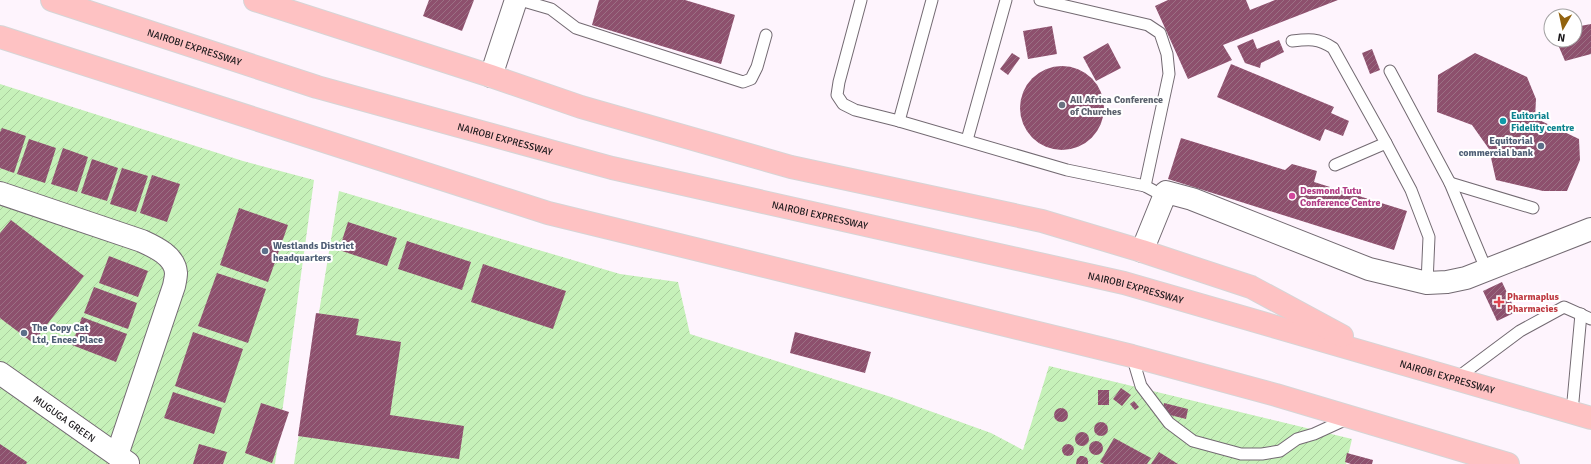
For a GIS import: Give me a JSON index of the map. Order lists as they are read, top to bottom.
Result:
{
  "streets": {
    "highway": ["NAIROBI EXPRESSWAY"],
    "street": ["MUGUGA GREEN"]
  },
  "places": {
    "other": [
      "All Africa Conference of Churches",
      "Euitorial Fidelity centre",
      "Equitorial commercial bank",
      "Desmond Tutu Conference Centre",
      "Westlands District headquarters",
      "The Copy Cat Ltd, Encee Place"
    ],
    "health": ["Pharmaplus Pharmacies"]
  },
  "north": "bottom"
}
